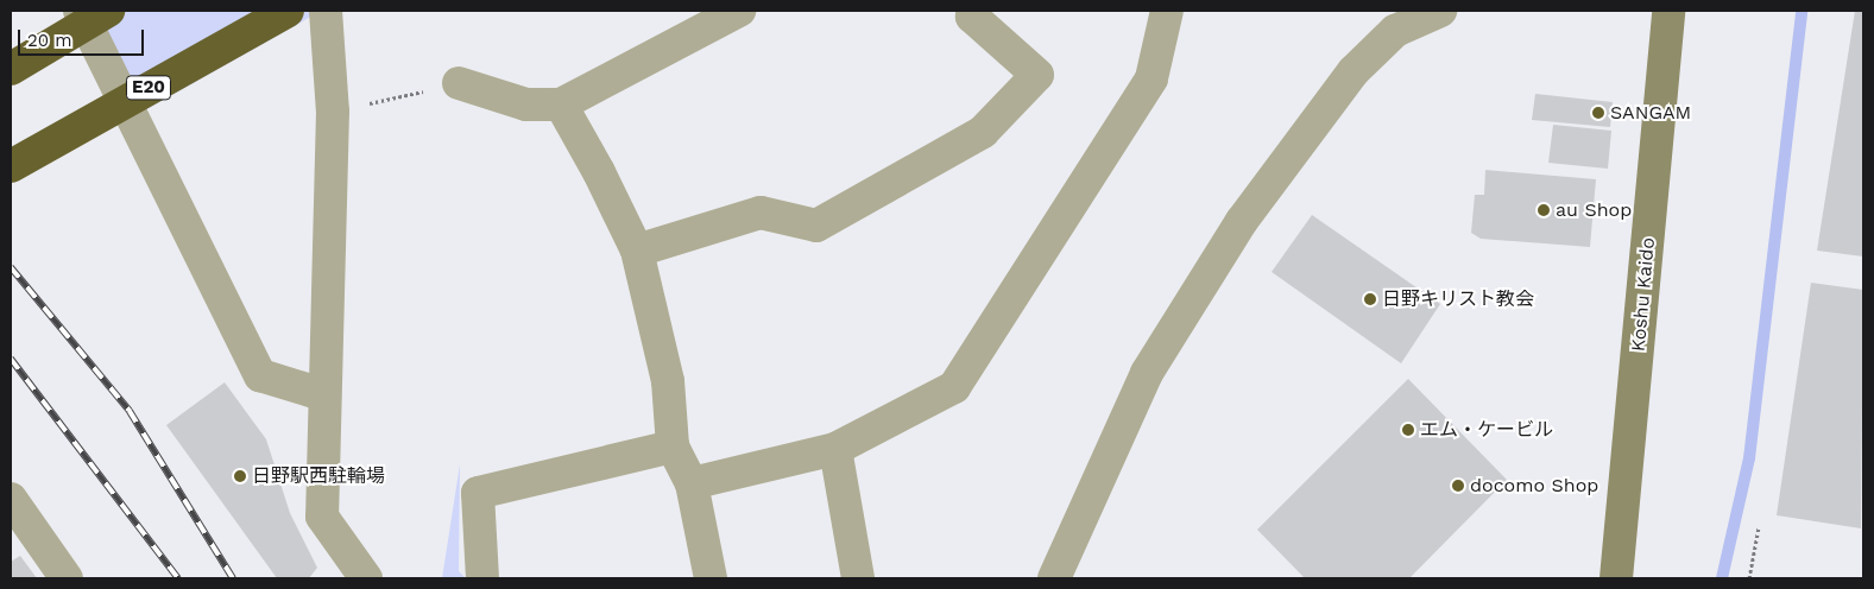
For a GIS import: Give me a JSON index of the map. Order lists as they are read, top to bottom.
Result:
{
  "streets": {
    "highway": ["E20"],
    "main road": ["Koshu Kaido"]
  },
  "places": [
    "SANGAM",
    "au Shop",
    "日野キリスト教会",
    "エム・ケービル",
    "日野駅西駐輪場",
    "docomo Shop"
  ],
  "scale_bar": "20 m"
}
